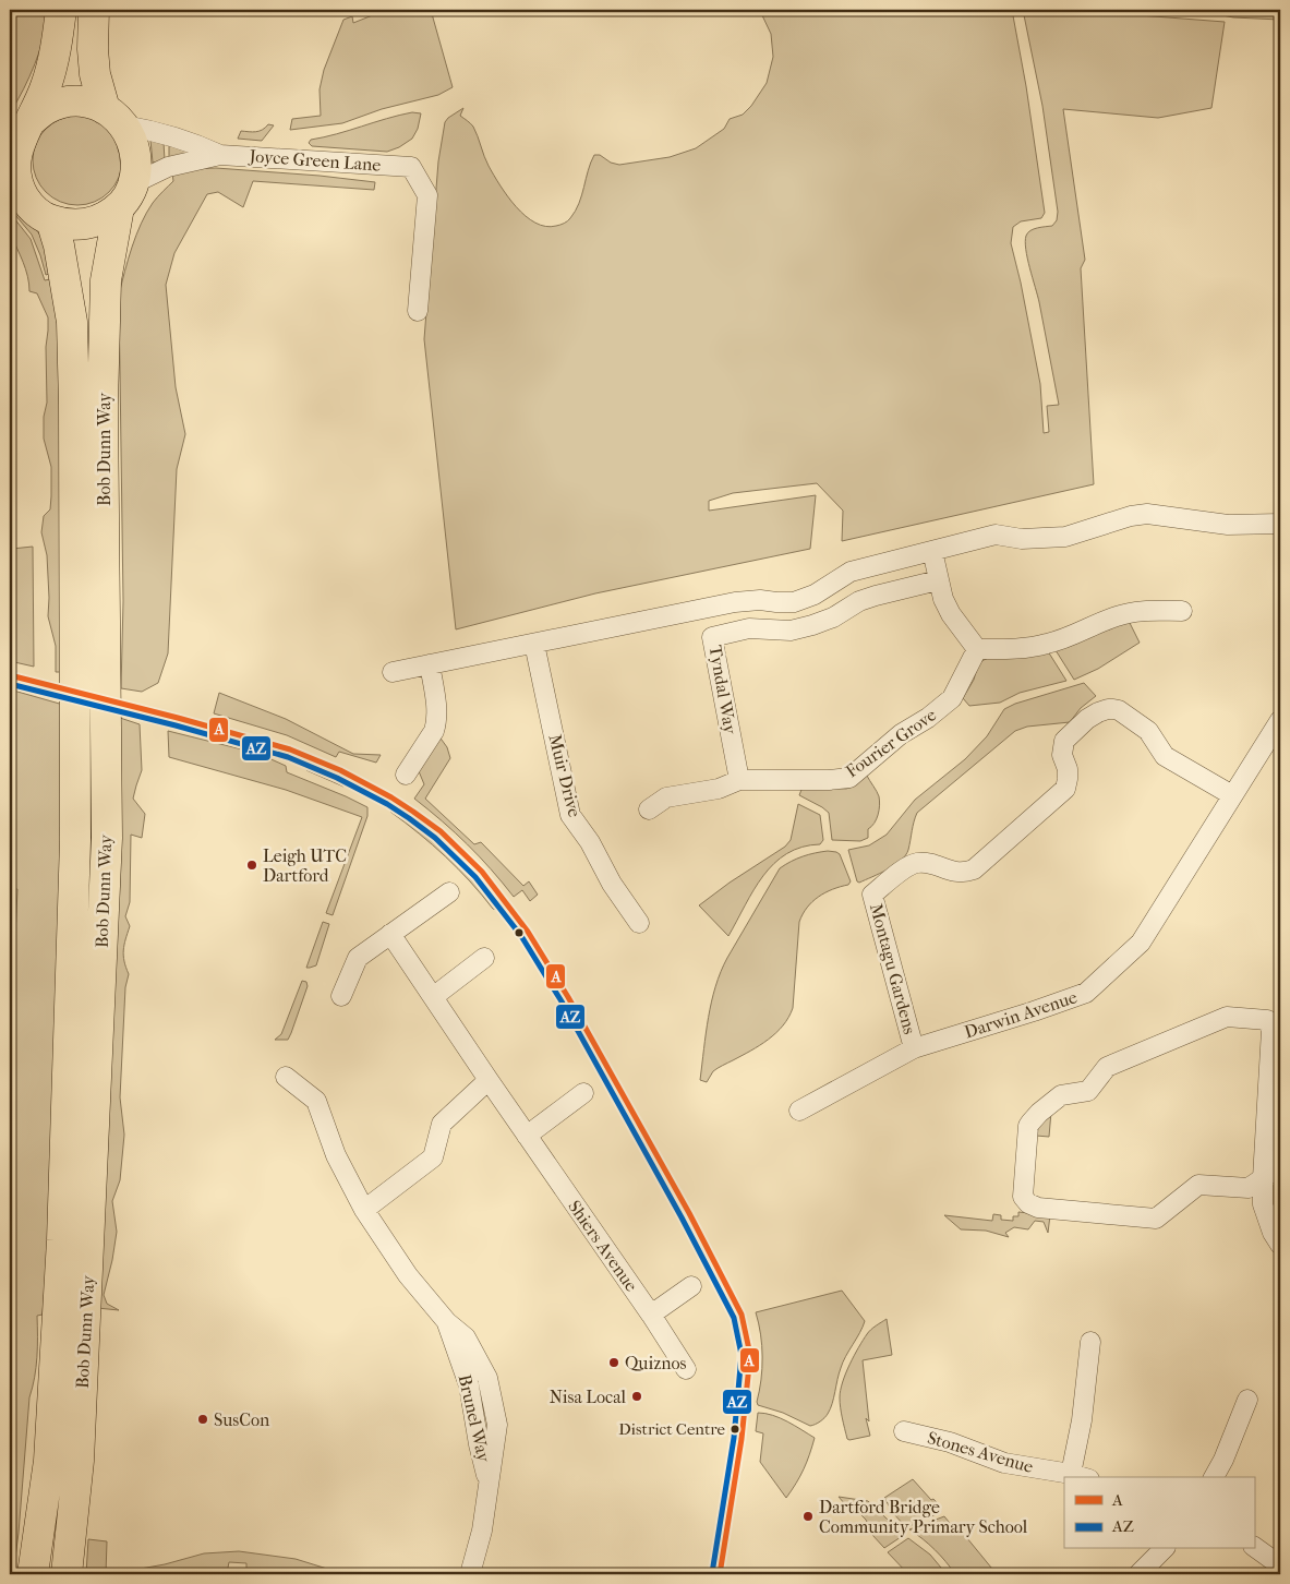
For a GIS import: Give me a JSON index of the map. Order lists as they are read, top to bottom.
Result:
{
  "streets": {
    "main road": ["Bob Dunn Way"],
    "street": [
      "Joyce Green Lane",
      "Tyndal Way",
      "Fourier Grove",
      "Muir Drive",
      "Montagu Gardens",
      "Darwin Avenue",
      "Shiers Avenue",
      "Brunel Way",
      "Stones Avenue"
    ]
  },
  "crossings": [
    ["Joyce Green Lane", "Bob Dunn Way"],
    ["Tyndal Way", "Fourier Grove"],
    ["Montagu Gardens", "Darwin Avenue"]
  ],
  "places": [
    "Leigh UTC Dartford",
    "Quiznos",
    "Nisa Local",
    "SusCon",
    "District Centre",
    "Dartford Bridge Community Primary School"
  ],
  "lines": ["transit line A", "transit line AZ"],
  "legend": ["A", "AZ"]
}
